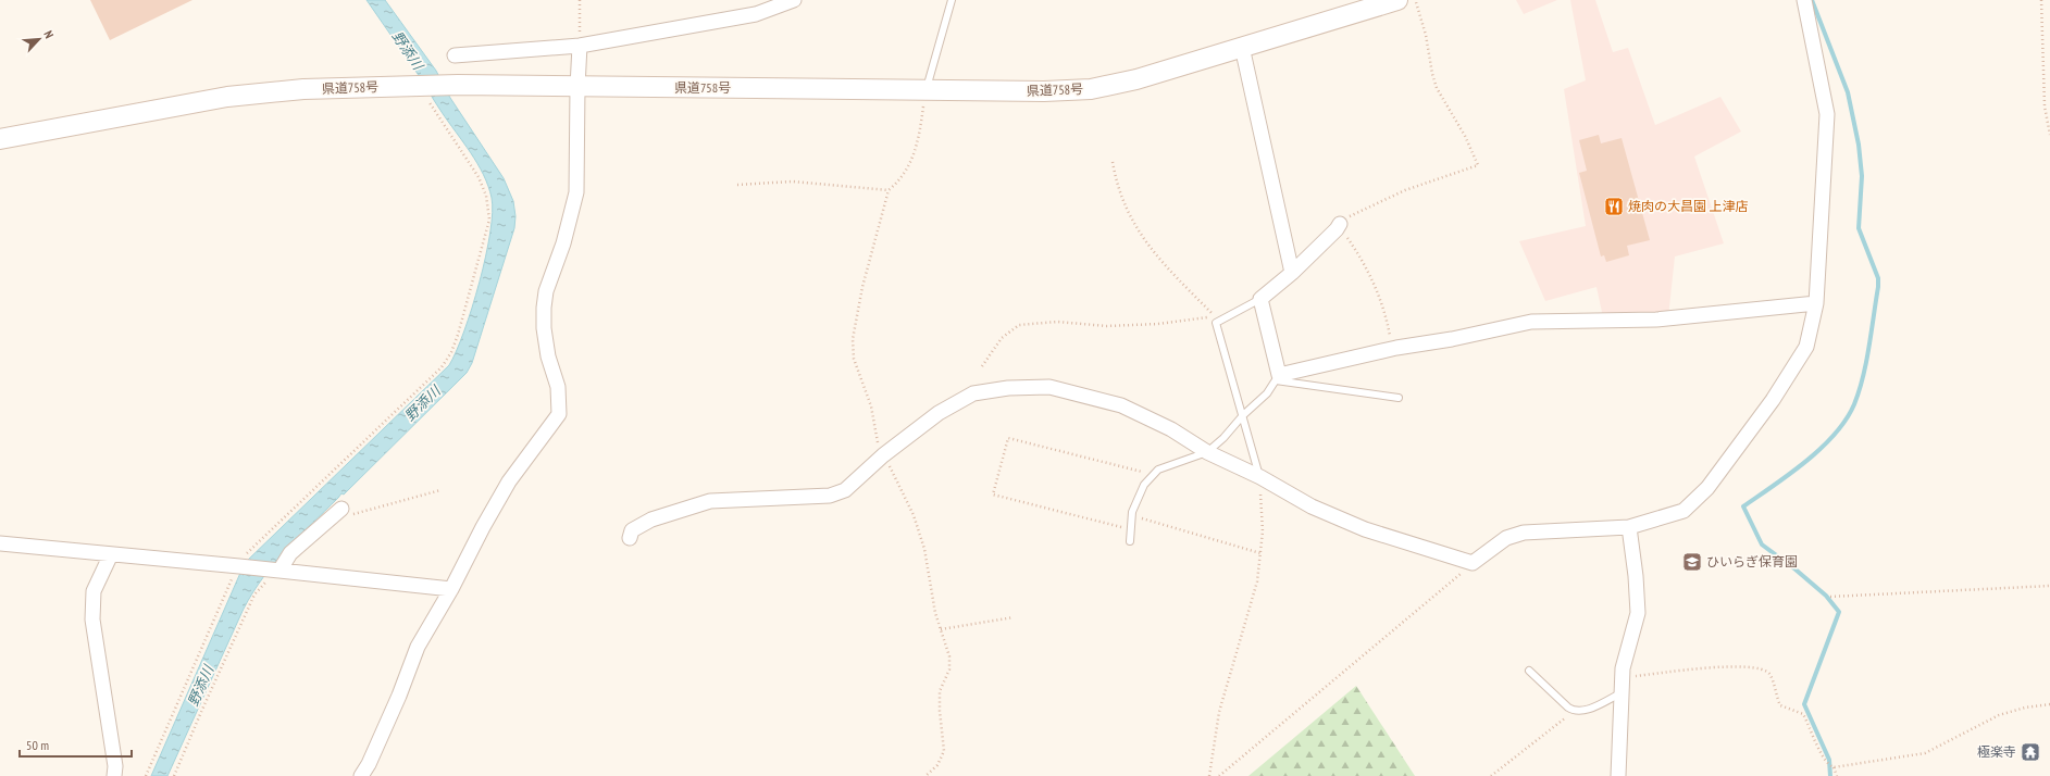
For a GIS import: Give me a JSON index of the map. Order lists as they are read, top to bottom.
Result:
{
  "streets": {
    "main road": ["県道758号"]
  },
  "water": ["野添川"],
  "places": {
    "restaurant": ["焼肉の大昌園 上津店"],
    "school or university": ["ひいらぎ保育園"],
    "temple": ["極楽寺"]
  },
  "scale_bar": "50 m",
  "north": "top right"
}
